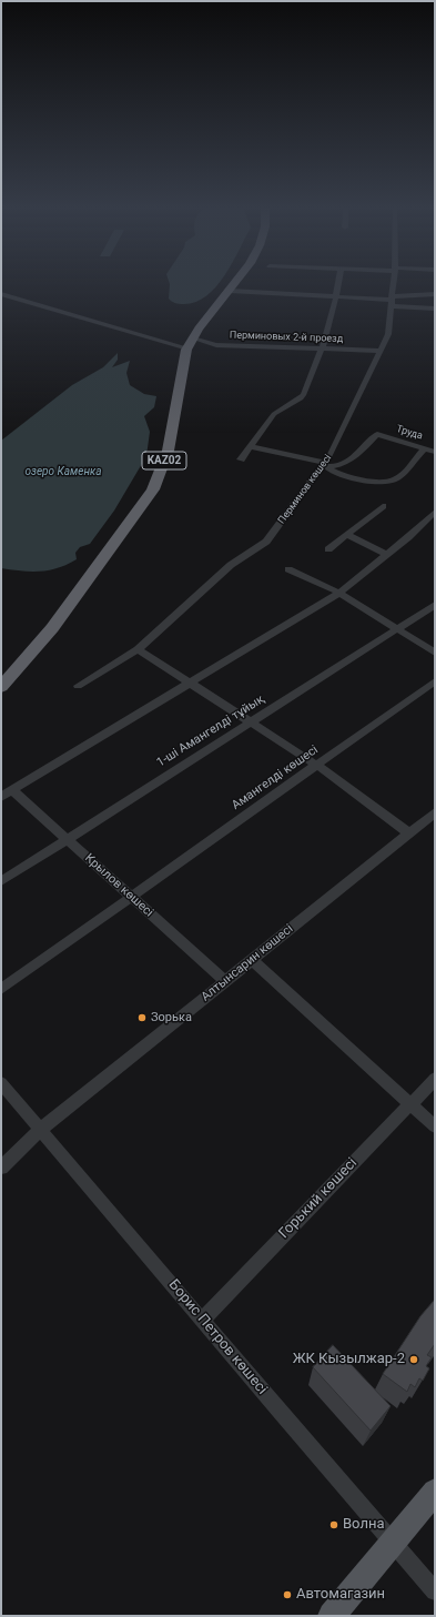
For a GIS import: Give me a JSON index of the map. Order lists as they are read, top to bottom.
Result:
{
  "streets": {
    "highway": ["KAZ02"],
    "street": [
      "Перминовых 2-й проезд",
      "Труда",
      "Перминов көшесі",
      "1-ші Амангелді тұйық",
      "Амангелді көшесі",
      "Крылов көшесі",
      "Алтынсарин көшесі",
      "Горький көшесі",
      "Борис Петров көшесі"
    ]
  },
  "crossings": [
    ["Перминовых 2-й проезд", "KAZ02"],
    ["Перминовых 2-й проезд", "Перминов көшесі"],
    ["Труда", "Перминов көшесі"],
    ["1-ші Амангелді тұйық", "Крылов көшесі"],
    ["Амангелді көшесі", "Крылов көшесі"],
    ["Крылов көшесі", "Алтынсарин көшесі"],
    ["Алтынсарин көшесі", "Борис Петров көшесі"],
    ["Горький көшесі", "Борис Петров көшесі"]
  ],
  "water": ["озеро Каменка"],
  "places": [
    "Зорька",
    "ЖК Кызылжар-2",
    "Волна",
    "Автомагазин"
  ]
}
